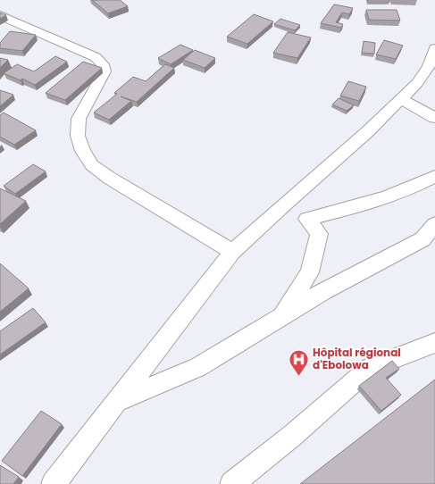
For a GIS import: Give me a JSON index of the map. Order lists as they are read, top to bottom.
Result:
{
  "places": {
    "hospital": ["Hôpital régional d'Ebolowa"]
  }
}
